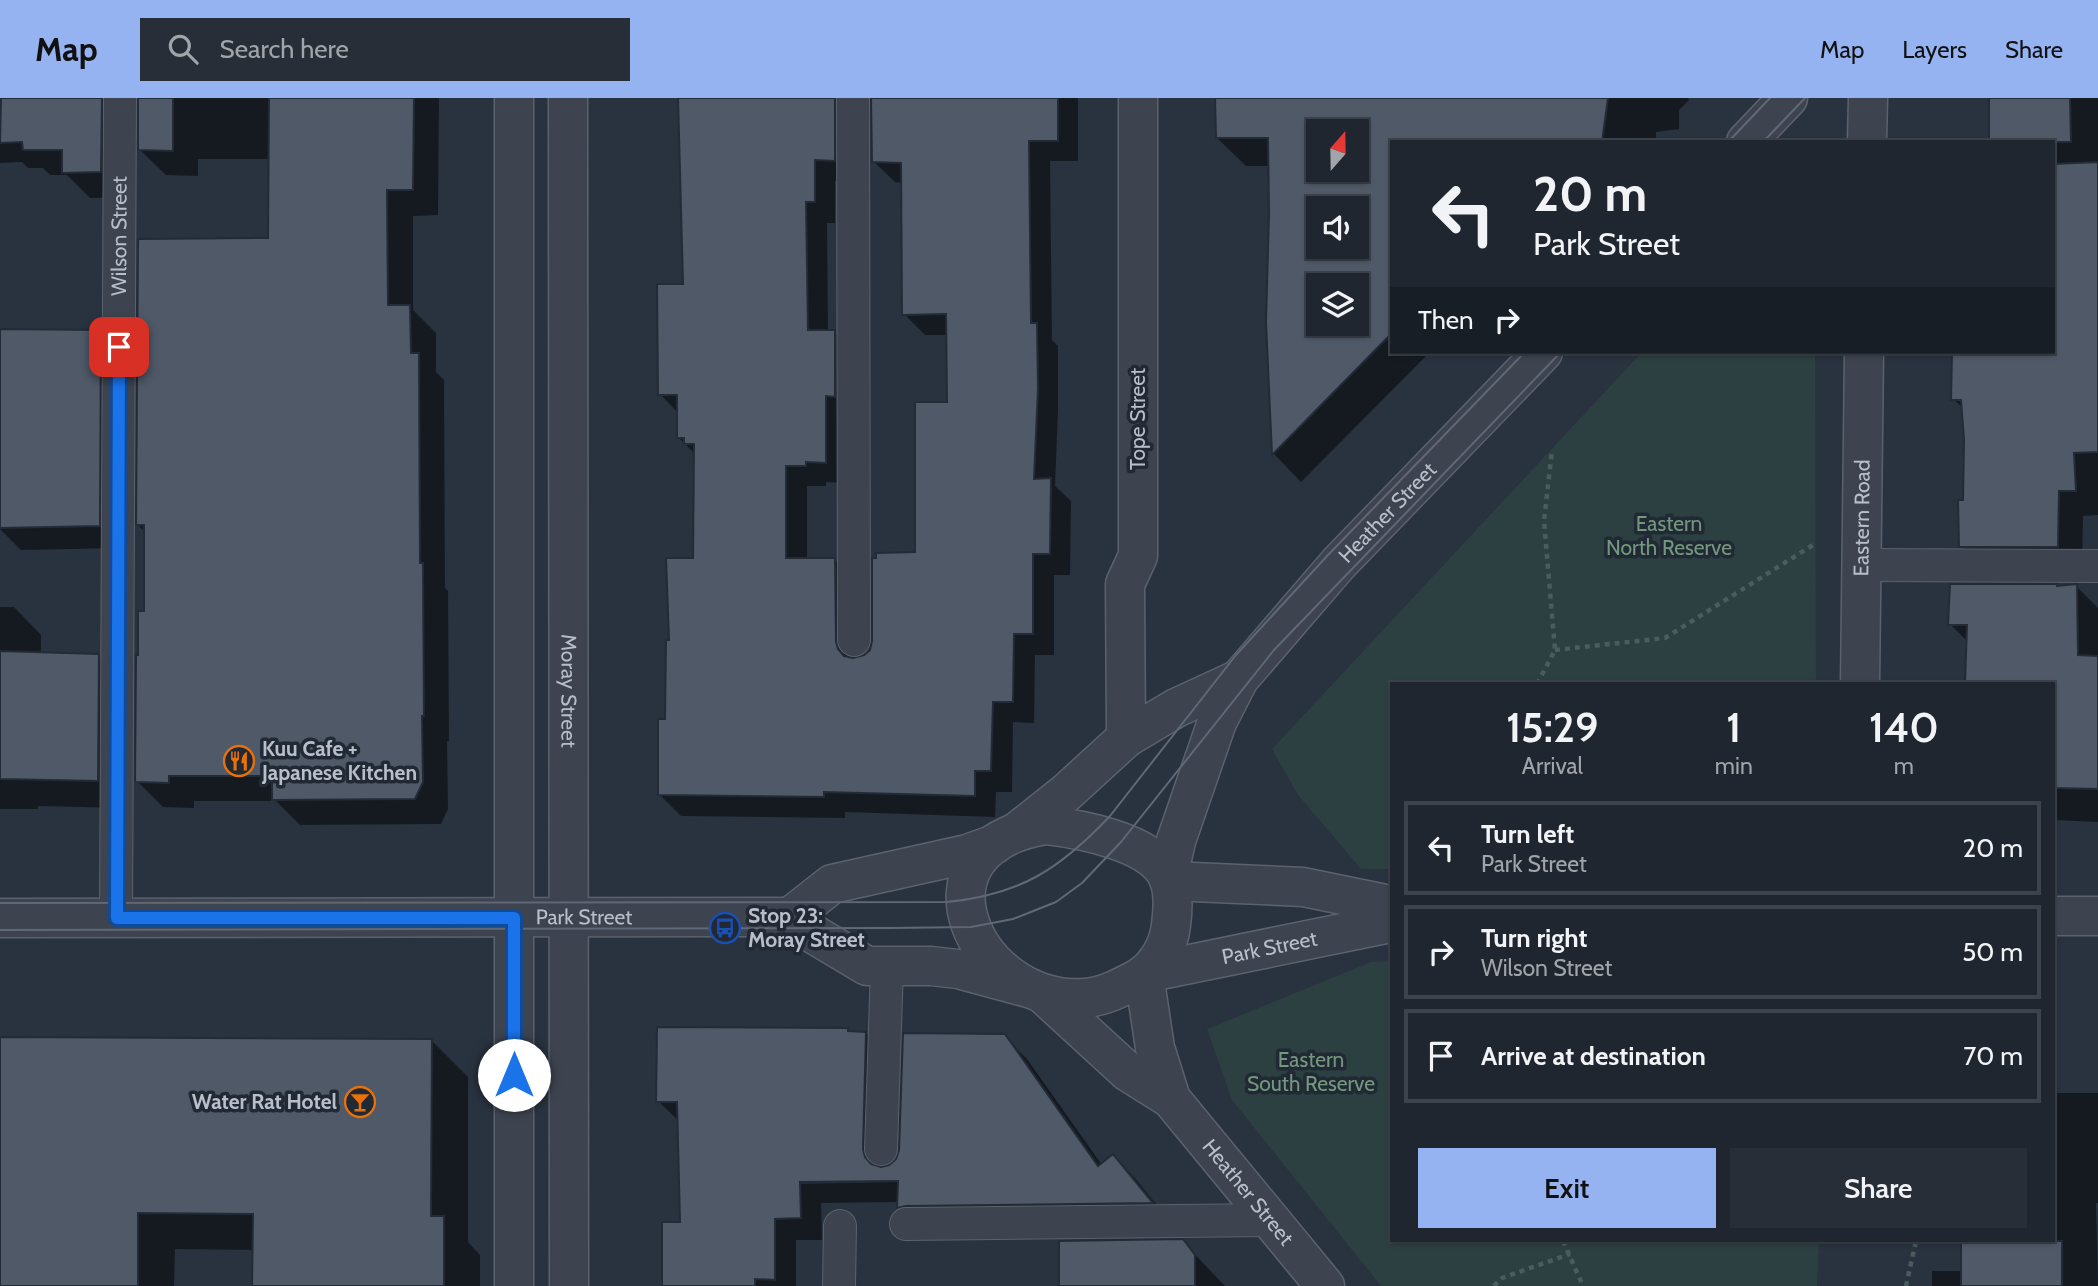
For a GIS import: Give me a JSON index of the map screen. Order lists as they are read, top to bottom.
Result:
{
  "streets": {
    "street": [
      "Tope Street",
      "Heather Street",
      "Eastern Road",
      "Moray Street",
      "Park Street"
    ],
    "lane": ["Wilson Street"]
  },
  "crossings": [
    ["Wilson Street", "Park Street"],
    ["Tope Street", "Heather Street"],
    ["Heather Street", "Park Street"],
    ["Moray Street", "Park Street"]
  ],
  "parks": ["Eastern North Reserve", "Eastern South Reserve"],
  "places": {
    "restaurant": ["Kuu Cafe + Japanese Kitchen"],
    "bus stop": ["Stop 23: Moray Street"],
    "bar": ["Water Rat Hotel"]
  },
  "north": "top",
  "page": {
    "header": "Map",
    "search": "Search here",
    "nav": ["Map", "Layers", "Share"],
    "turn": ["20 m", "Park Street"],
    "then": "Then",
    "eta": [
      "15:29",
      "Arrival",
      "1",
      "min",
      "140",
      "m"
    ],
    "list": [
      {
        "name": "Turn left",
        "note": "Park Street",
        "value": "20 m"
      },
      {
        "name": "Turn right",
        "note": "Wilson Street",
        "value": "50 m"
      },
      {
        "name": "Arrive at destination",
        "value": "70 m"
      }
    ],
    "buttons": ["Exit", "Share"]
  }
}
